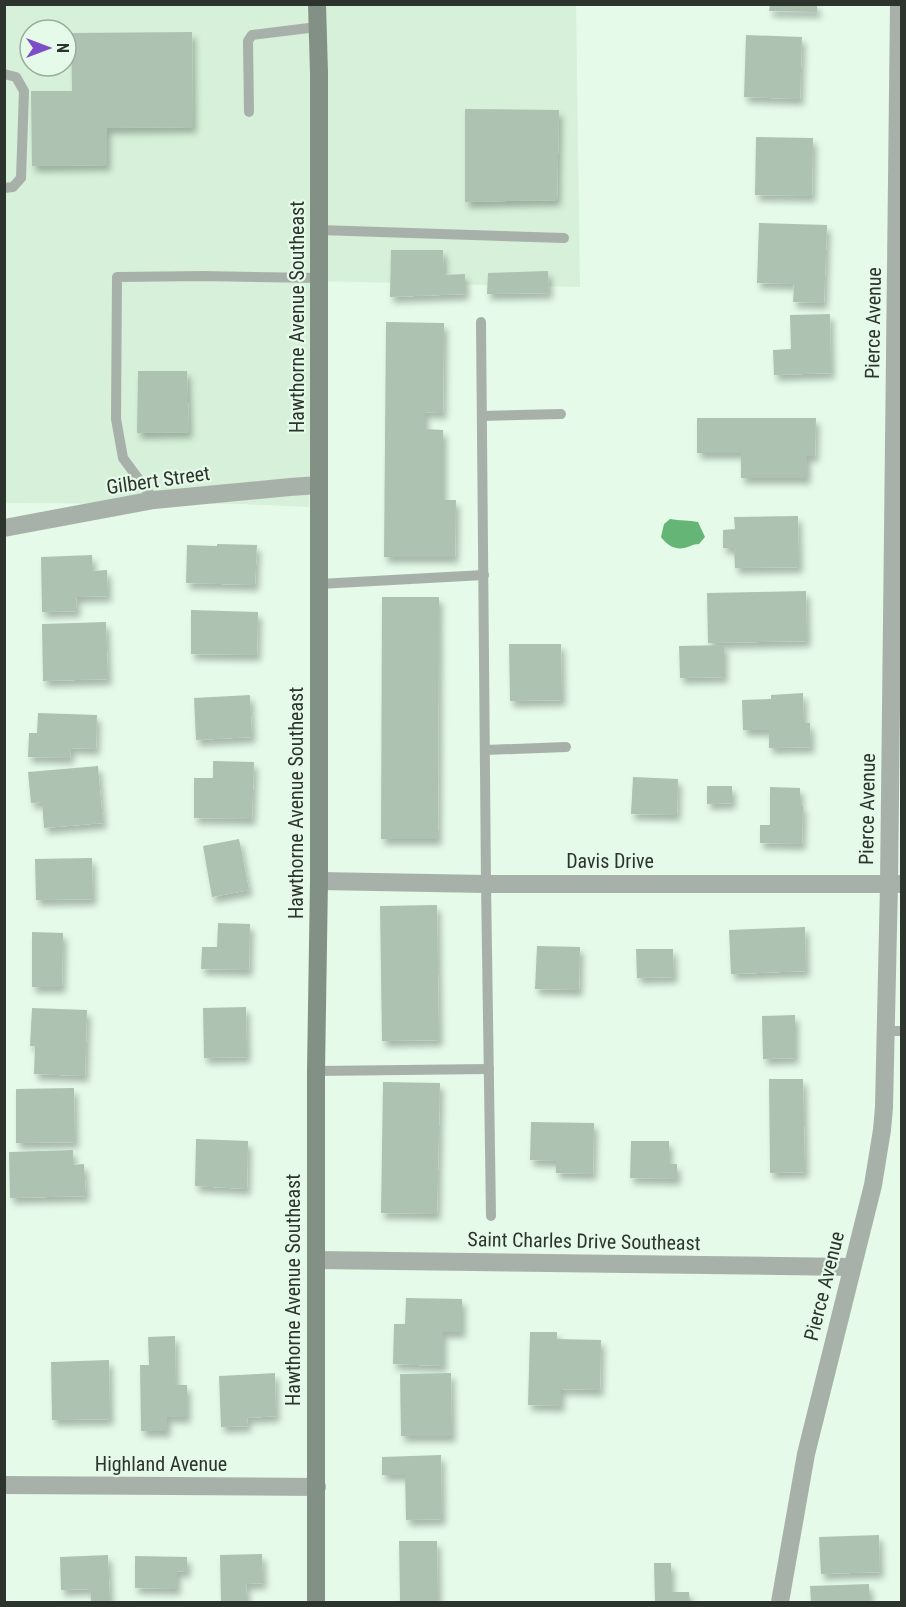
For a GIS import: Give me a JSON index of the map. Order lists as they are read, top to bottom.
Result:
{
  "streets": {
    "street": [
      "Hawthorne Avenue Southeast",
      "Pierce Avenue",
      "Gilbert Street",
      "Davis Drive",
      "Saint Charles Drive Southeast",
      "Highland Avenue"
    ]
  },
  "crossings": [
    ["Hawthorne Avenue Southeast", "Gilbert Street"],
    ["Hawthorne Avenue Southeast", "Davis Drive"],
    ["Hawthorne Avenue Southeast", "Saint Charles Drive Southeast"],
    ["Hawthorne Avenue Southeast", "Highland Avenue"],
    ["Pierce Avenue", "Davis Drive"],
    ["Pierce Avenue", "Saint Charles Drive Southeast"]
  ],
  "north": "right"
}
